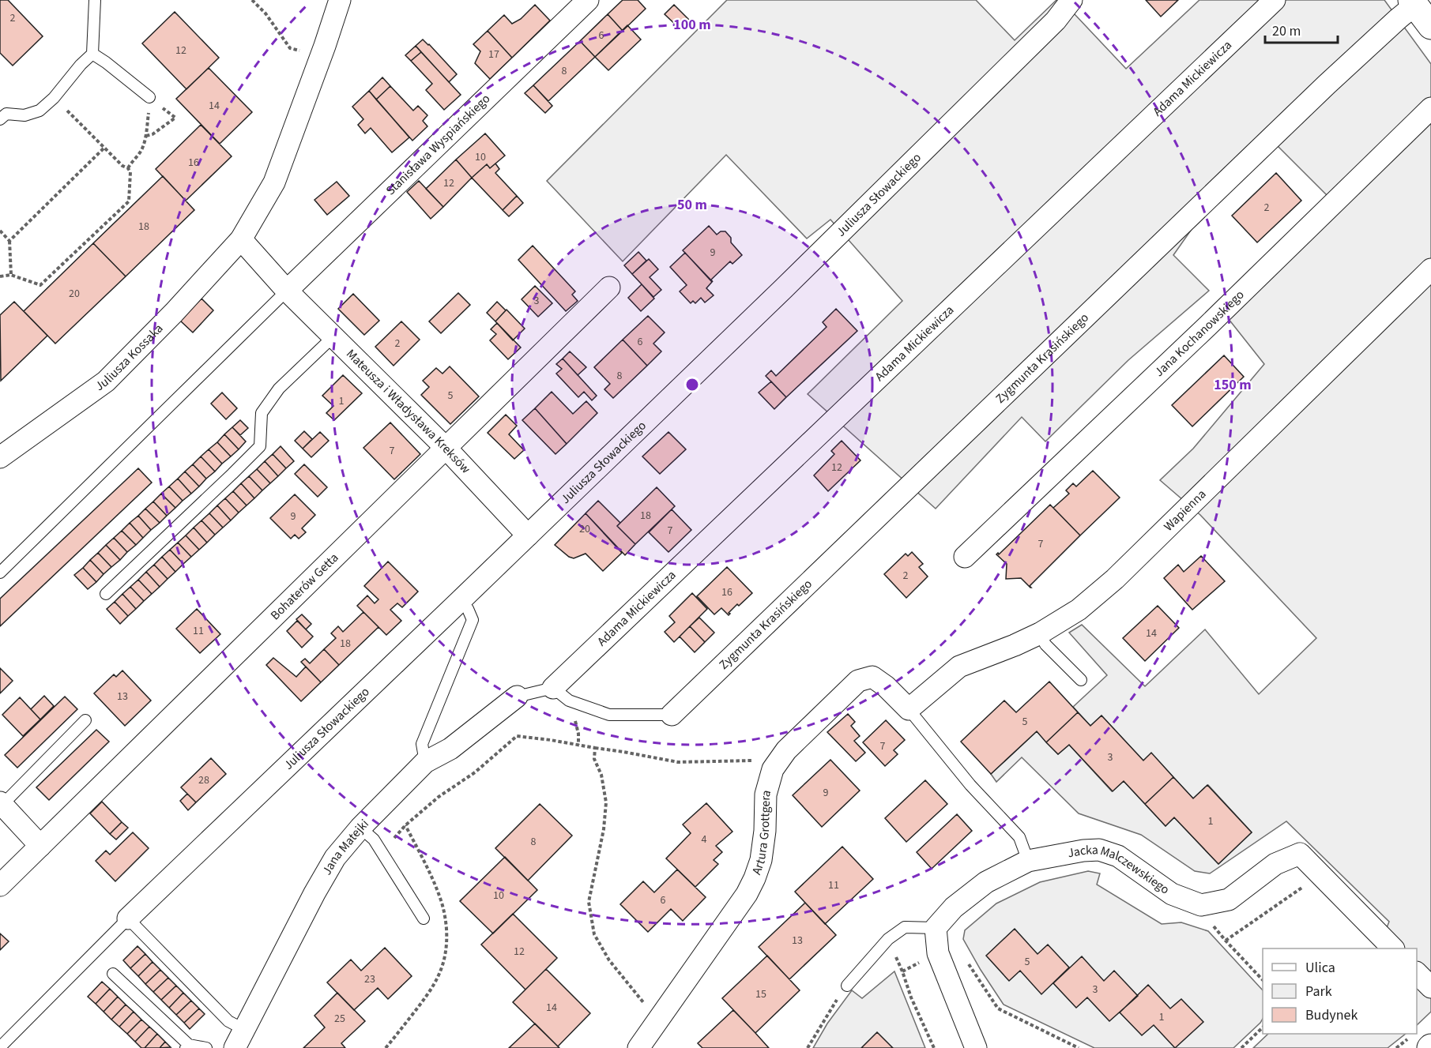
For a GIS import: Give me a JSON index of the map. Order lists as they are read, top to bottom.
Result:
{
  "streets": {
    "street": [
      "Adama Mickiewicza",
      "Stanisława Wyspiańskiego",
      "Juliusza Słowackiego",
      "Jana Kochanowskiego",
      "Juliusza Kossaka",
      "Zygmunta Krasińskiego",
      "Mateusza i Władysława Kreksów",
      "Wapienna",
      "Bohaterów Getta",
      "Artura Grottgera",
      "Jana Matejki",
      "Jacka Malczewskiego"
    ]
  },
  "crossings": [
    ["Stanisława Wyspiańskiego", "Mateusza i Władysława Kreksów"],
    ["Juliusza Słowackiego", "Mateusza i Władysława Kreksów"],
    ["Mateusza i Władysława Kreksów", "Bohaterów Getta"],
    ["Wapienna", "Artura Grottgera"]
  ],
  "house_numbers": [
    "2",
    "6",
    "12",
    "17",
    "8",
    "14",
    "10",
    "16",
    "12",
    "2",
    "18",
    "9",
    "20",
    "3",
    "6",
    "2",
    "8",
    "5",
    "1",
    "7",
    "12",
    "18",
    "9",
    "20",
    "7",
    "7",
    "2",
    "16",
    "11",
    "14",
    "18",
    "13",
    "5",
    "7",
    "3",
    "28",
    "9",
    "1",
    "4",
    "8",
    "11",
    "10",
    "6",
    "13",
    "12",
    "5",
    "23",
    "3",
    "15",
    "14",
    "1",
    "25"
  ],
  "legend": ["Ulica", "Park", "Budynek"],
  "scale_bar": "20 m",
  "rings": ["100 m", "50 m", "150 m"]
}
